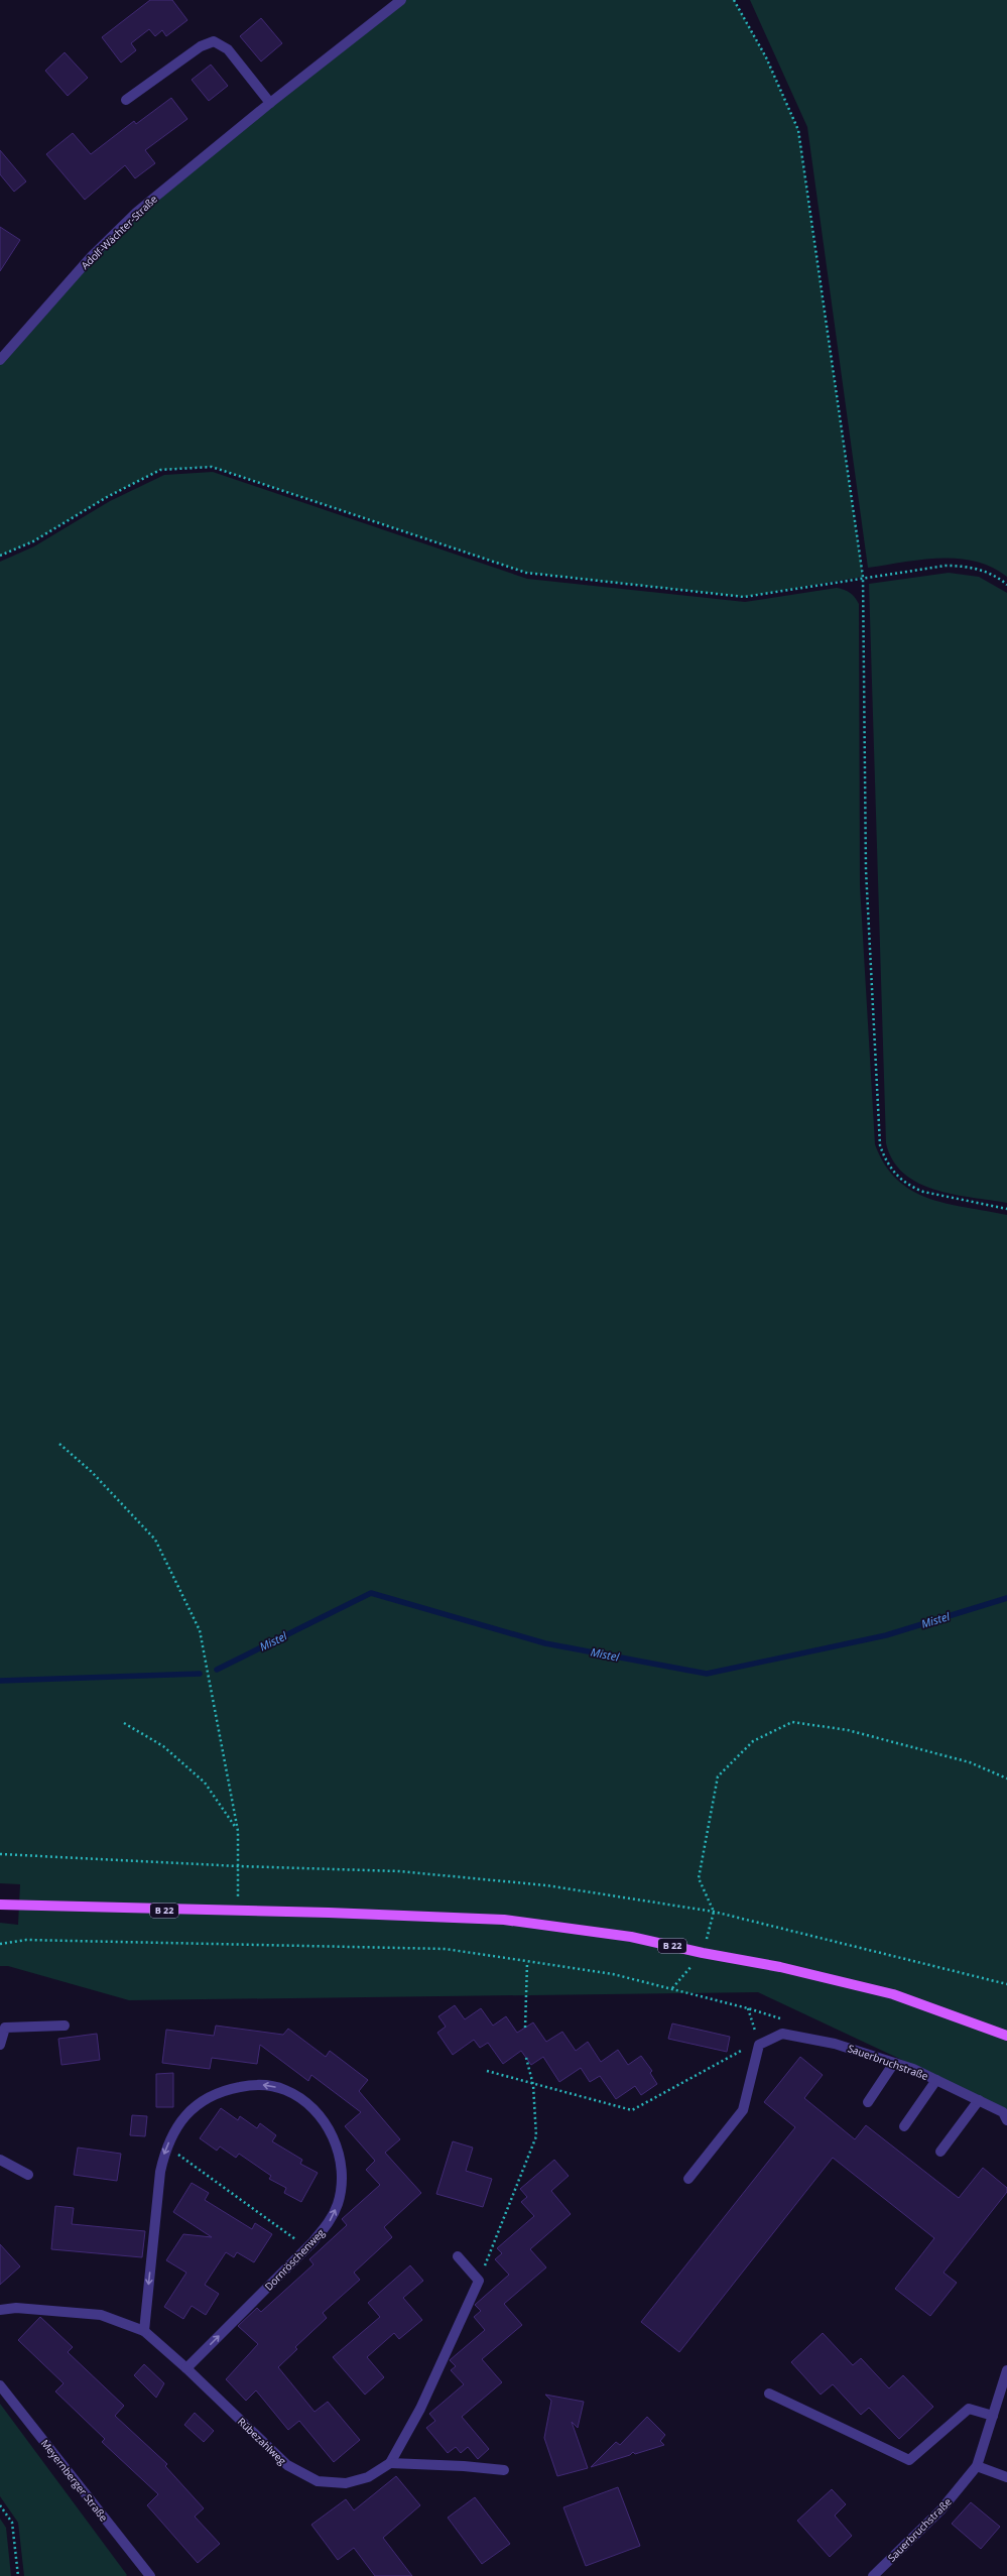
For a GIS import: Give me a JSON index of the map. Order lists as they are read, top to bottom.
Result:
{
  "streets": {
    "main road": ["B 22"],
    "street": [
      "Adolf-Wächter-Straße",
      "Sauerbruchstraße",
      "Dornröschenweg",
      "Rübezahlweg",
      "Meyernberger Straße"
    ]
  },
  "crossings": [
    ["Dornröschenweg", "Rübezahlweg"]
  ],
  "water": ["Mistel"]
}
